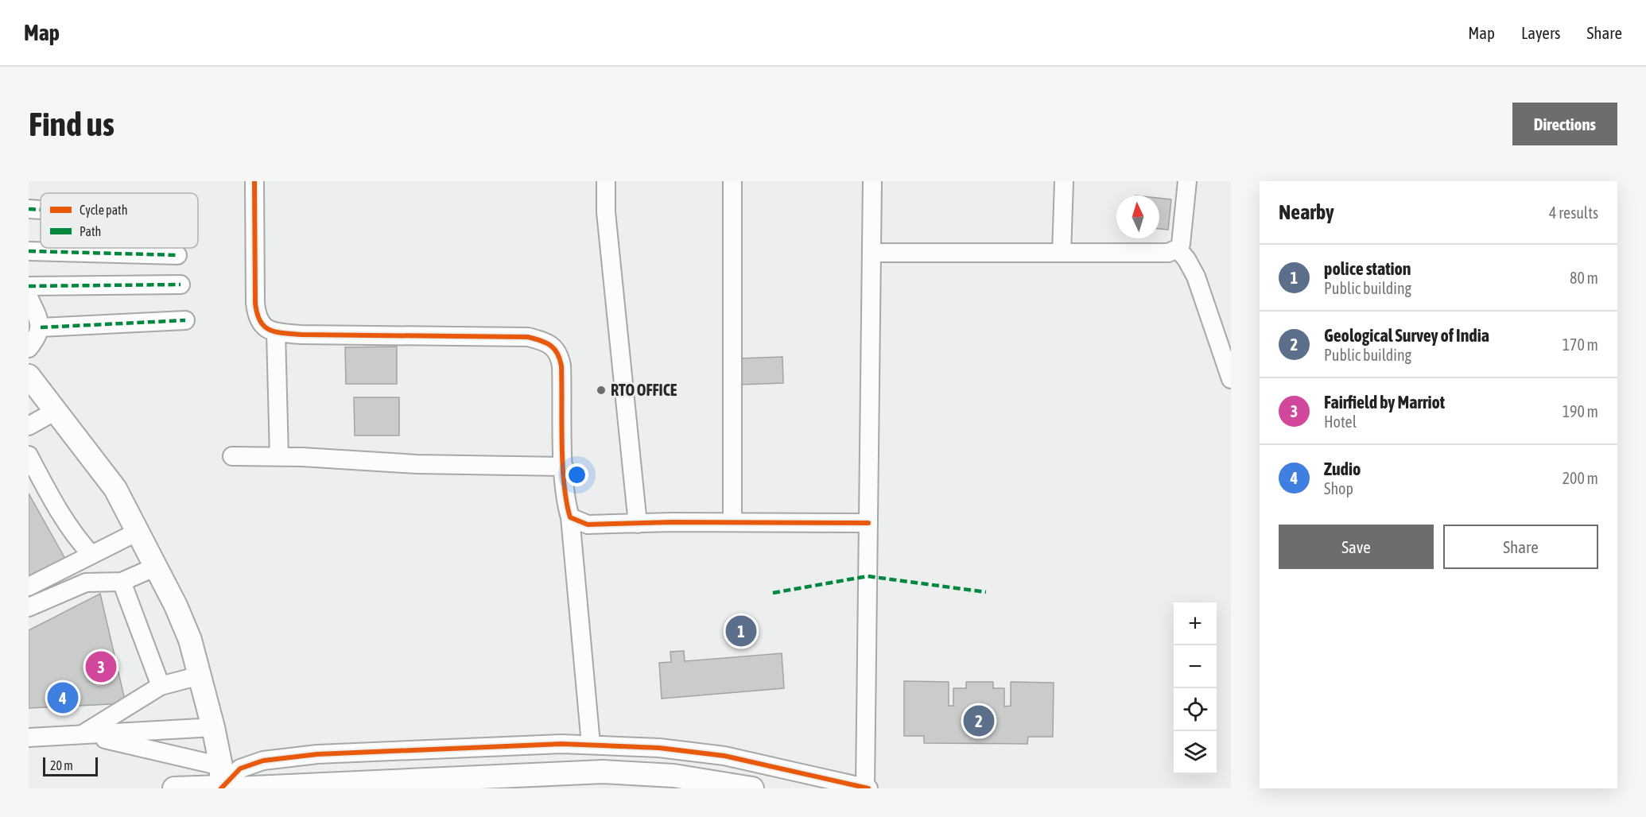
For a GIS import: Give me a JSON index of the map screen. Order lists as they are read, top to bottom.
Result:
{
  "places": ["RTO OFFICE"],
  "legend": ["Cycle path", "Path"],
  "scale_bar": "20 m",
  "north": "top",
  "page": {
    "header": "Map",
    "nav": ["Map", "Layers", "Share"],
    "buttons": [
      "Directions",
      ["Save", "Share"]
    ],
    "title": "Find us",
    "heading": ["Nearby", "4 results"],
    "list": [
      {
        "mark": "1",
        "name": "police station",
        "note": "Public building",
        "value": "80 m"
      },
      {
        "mark": "2",
        "name": "Geological Survey of India",
        "note": "Public building",
        "value": "170 m"
      },
      {
        "mark": "3",
        "name": "Fairfield by Marriot",
        "note": "Hotel",
        "value": "190 m"
      },
      {
        "mark": "4",
        "name": "Zudio",
        "note": "Shop",
        "value": "200 m"
      }
    ],
    "map_buttons": ["+", "−"],
    "pins": [
      "1",
      "3",
      "4",
      "2"
    ],
    "scale": "20 m"
  }
}
